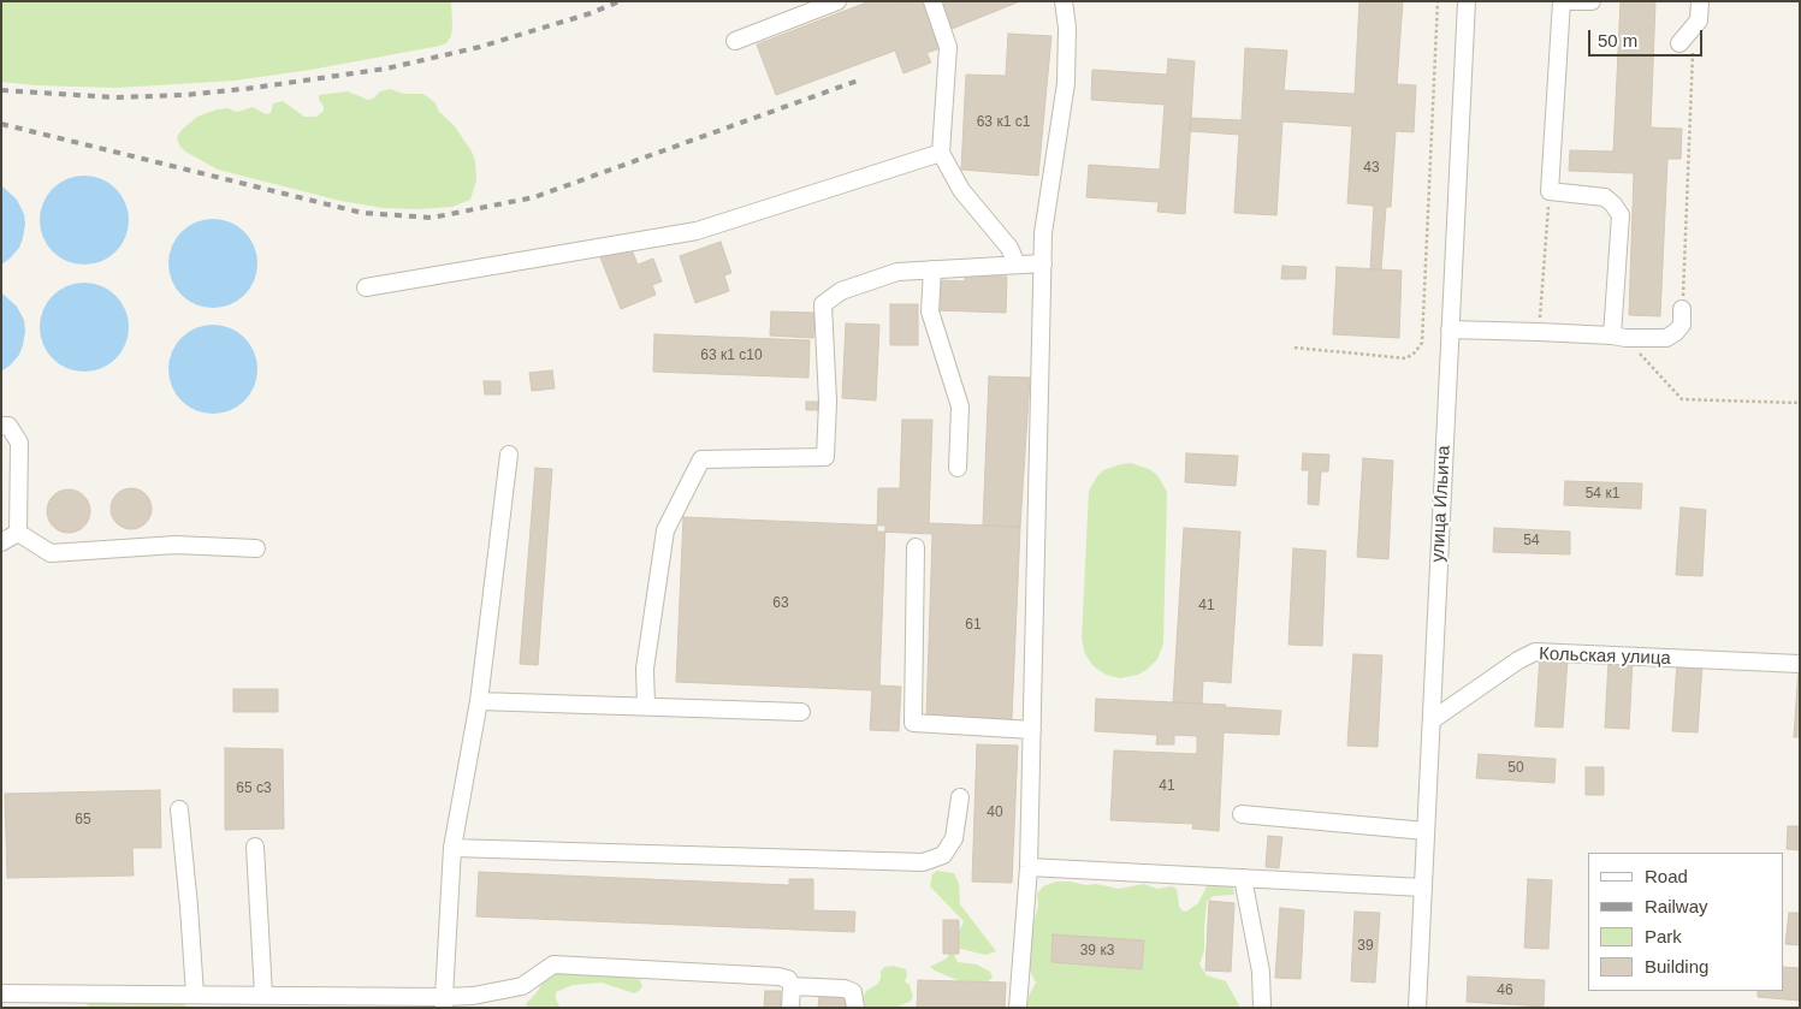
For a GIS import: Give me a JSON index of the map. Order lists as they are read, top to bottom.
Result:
{
  "streets": {
    "street": ["улица Ильича", "Кольская улица"]
  },
  "crossings": [
    ["улица Ильича", "Кольская улица"]
  ],
  "house_numbers": [
    "63 к1 с1",
    "43",
    "63 к1 с10",
    "54 к1",
    "54",
    "63",
    "41",
    "61",
    "50",
    "41",
    "65 с3",
    "40",
    "65",
    "39",
    "39 к3",
    "46"
  ],
  "legend": [
    "Road",
    "Railway",
    "Park",
    "Building"
  ],
  "scale_bar": "50 m"
}
